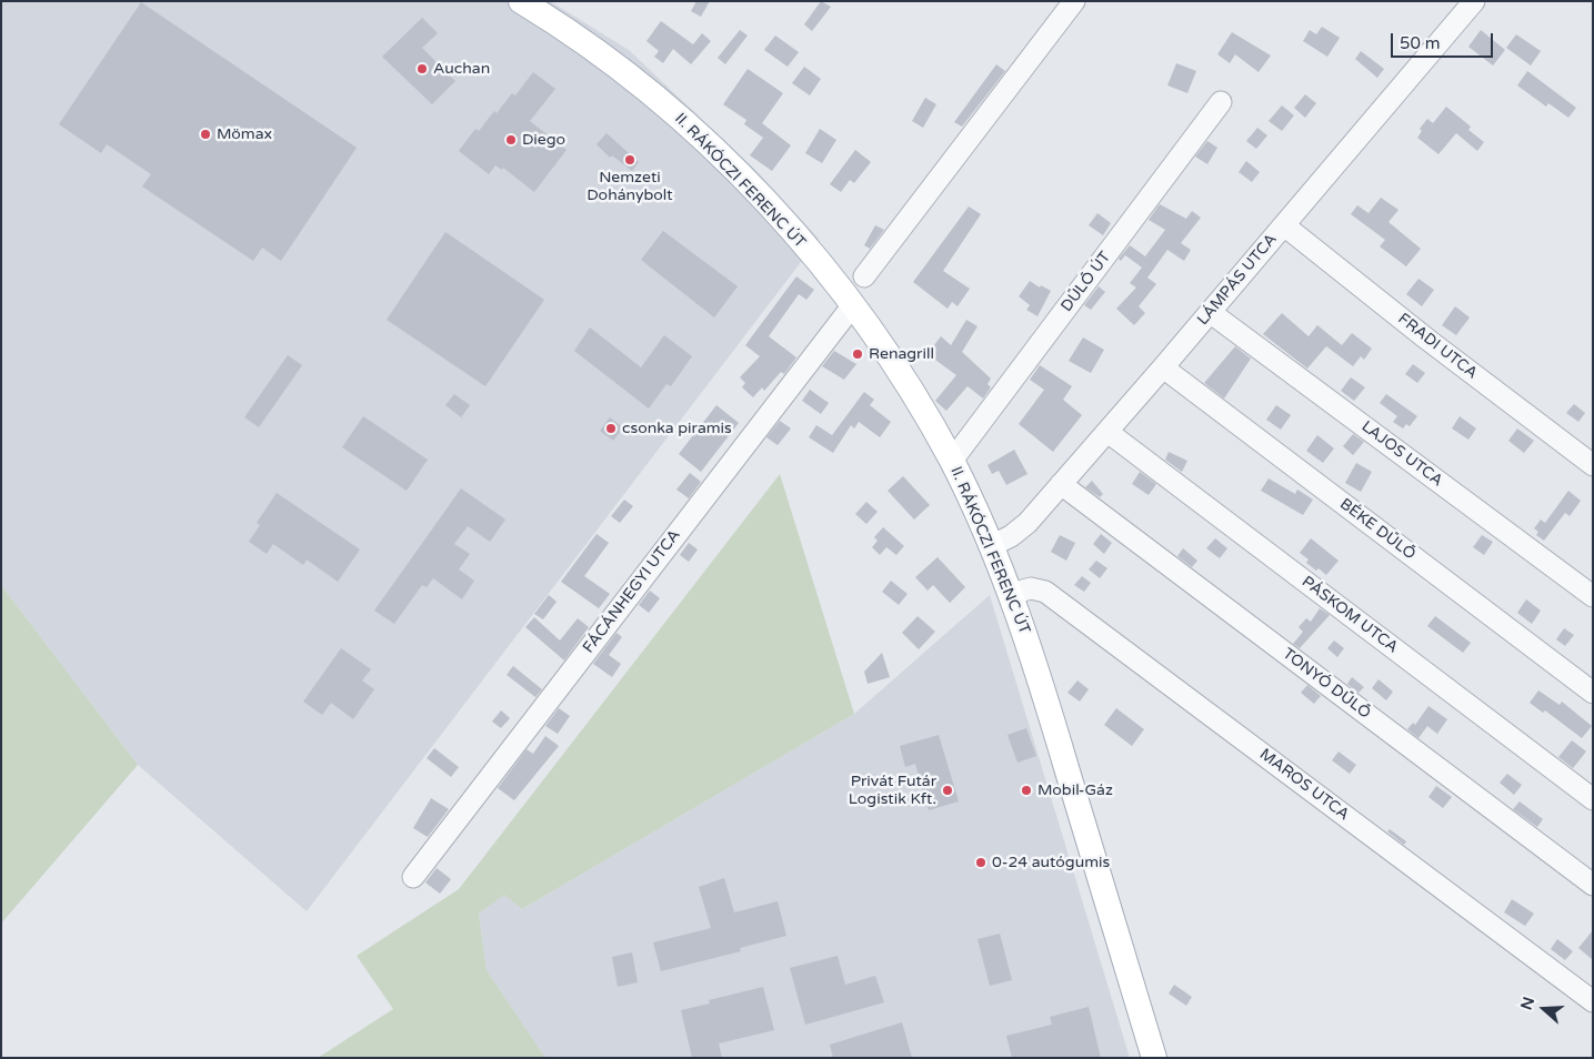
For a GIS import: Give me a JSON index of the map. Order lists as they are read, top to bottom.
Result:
{
  "streets": {
    "main road": ["II. RÁKÓCZI FERENC ÚT"],
    "street": [
      "LÁMPÁS UTCA",
      "DŰLŐ ÚT",
      "FRADI UTCA",
      "LAJOS UTCA",
      "BÉKE DŰLŐ",
      "FÁCÁNHEGYI UTCA",
      "PÁSKOM UTCA",
      "TONYÓ DŰLŐ",
      "MAROS UTCA"
    ]
  },
  "crossings": [
    ["II. RÁKÓCZI FERENC ÚT", "LÁMPÁS UTCA"],
    ["II. RÁKÓCZI FERENC ÚT", "DŰLŐ ÚT"],
    ["II. RÁKÓCZI FERENC ÚT", "FÁCÁNHEGYI UTCA"],
    ["II. RÁKÓCZI FERENC ÚT", "MAROS UTCA"],
    ["LÁMPÁS UTCA", "FRADI UTCA"],
    ["LÁMPÁS UTCA", "LAJOS UTCA"],
    ["LÁMPÁS UTCA", "BÉKE DŰLŐ"],
    ["LÁMPÁS UTCA", "PÁSKOM UTCA"],
    ["LÁMPÁS UTCA", "TONYÓ DŰLŐ"]
  ],
  "places": [
    "Auchan",
    "Mömax",
    "Diego",
    "Nemzeti Dohánybolt",
    "Renagrill",
    "csonka piramis",
    "Privát Futár Logistik Kft.",
    "Mobil-Gáz",
    "0-24 autógumis"
  ],
  "scale_bar": "50 m",
  "north": "left"
}
